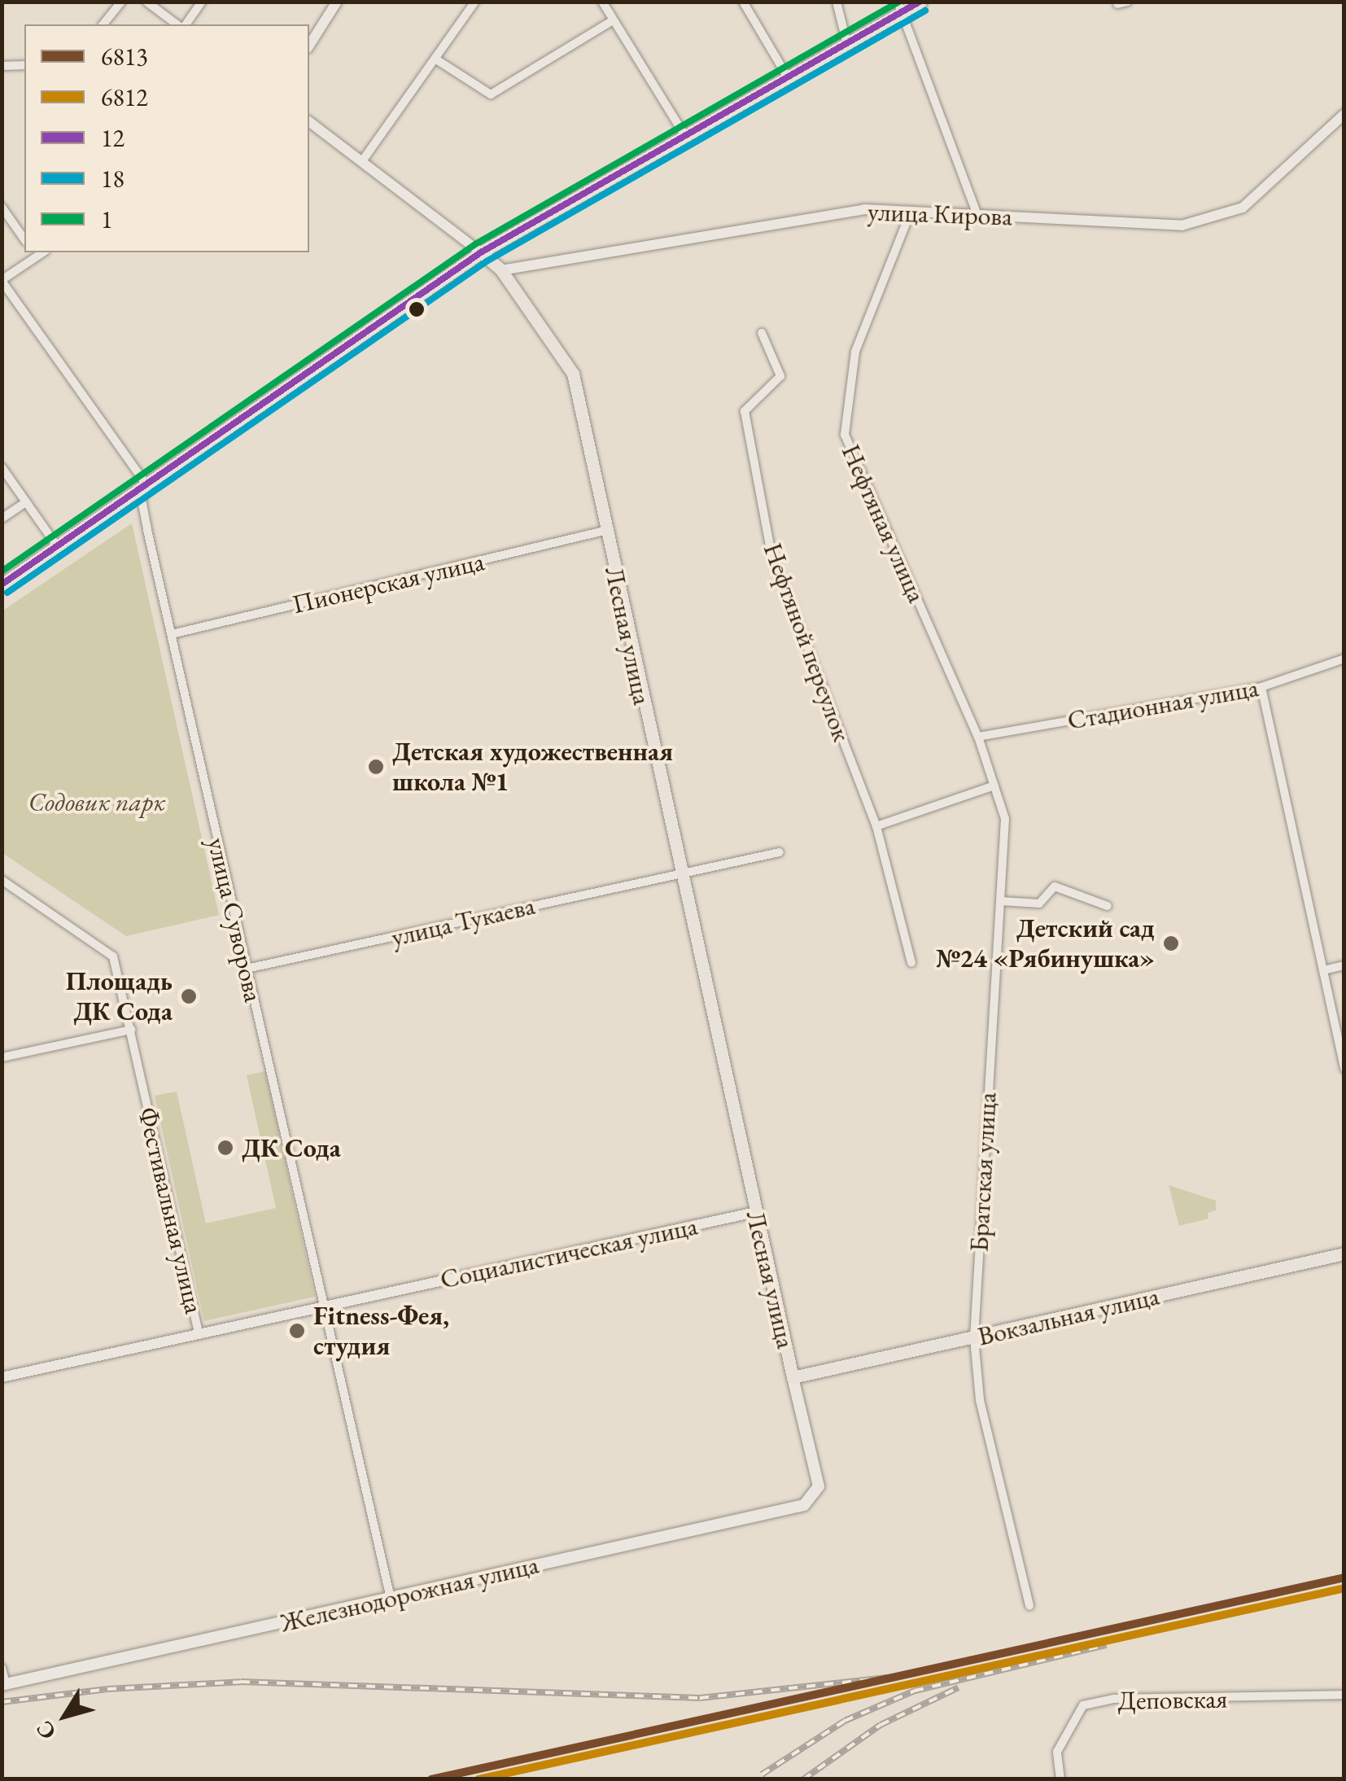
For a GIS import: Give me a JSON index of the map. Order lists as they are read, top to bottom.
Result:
{
  "streets": {
    "main road": ["Лесная улица", "Вокзальная улица", "Железнодорожная улица"],
    "street": [
      "улица Кирова",
      "Нефтяная улица",
      "Пионерская улица",
      "Нефтяной переулок",
      "Стадионная улица",
      "улица Суворова",
      "улица Тукаева",
      "Братская улица",
      "Фестивальная улица",
      "Социалистическая улица",
      "Деповская"
    ]
  },
  "crossings": [
    ["улица Кирова", "Нефтяная улица"],
    ["улица Кирова", "Лесная улица"],
    ["Нефтяная улица", "Стадионная улица"],
    ["Нефтяная улица", "Братская улица"],
    ["Пионерская улица", "Лесная улица"],
    ["Пионерская улица", "улица Суворова"],
    ["Лесная улица", "улица Тукаева"],
    ["Лесная улица", "Социалистическая улица"],
    ["Лесная улица", "Вокзальная улица"],
    ["Лесная улица", "Железнодорожная улица"],
    ["Стадионная улица", "Братская улица"],
    ["улица Суворова", "улица Тукаева"],
    ["улица Суворова", "Социалистическая улица"],
    ["улица Суворова", "Железнодорожная улица"],
    ["Братская улица", "Вокзальная улица"],
    ["Фестивальная улица", "Социалистическая улица"]
  ],
  "parks": ["Содовик парк"],
  "places": [
    "Детская художественная школа №1",
    "Детский сад №24 «Рябинушка»",
    "Площадь ДК Сода",
    "ДК Сода",
    "Fitness-Фея, студия"
  ],
  "lines": [
    "transit line 12",
    "transit line 1",
    "transit line 18",
    "transit line 6813",
    "transit line 6812"
  ],
  "legend": [
    "6813",
    "6812",
    "12",
    "18",
    "1"
  ],
  "north": "bottom left"
}
